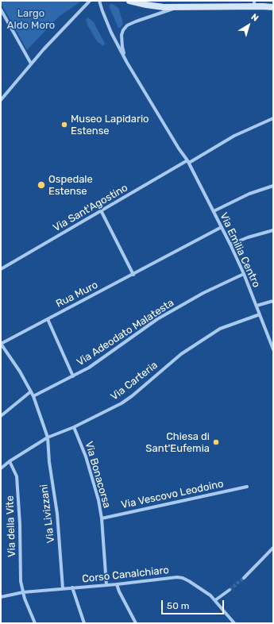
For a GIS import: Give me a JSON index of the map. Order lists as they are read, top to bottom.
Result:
{
  "streets": {
    "street": [
      "Via Sant'Agostino",
      "Via Emilia Centro",
      "Rua Muro",
      "Via Adeodato Malatesta",
      "Via Carteria",
      "Via Bonacorsa",
      "Via Vescovo Leodoino",
      "Via Livizzani",
      "Via della Vite",
      "Corso Canalchiaro"
    ]
  },
  "crossings": [
    ["Via Sant'Agostino", "Via Emilia Centro"],
    ["Via Emilia Centro", "Rua Muro"],
    ["Via Emilia Centro", "Via Adeodato Malatesta"],
    ["Via Emilia Centro", "Via Carteria"],
    ["Rua Muro", "Via Livizzani"],
    ["Via Adeodato Malatesta", "Via Livizzani"],
    ["Via Carteria", "Via Bonacorsa"],
    ["Via Carteria", "Via Livizzani"],
    ["Via Carteria", "Via della Vite"],
    ["Via Bonacorsa", "Via Vescovo Leodoino"],
    ["Via Bonacorsa", "Corso Canalchiaro"],
    ["Via Livizzani", "Corso Canalchiaro"],
    ["Via della Vite", "Corso Canalchiaro"]
  ],
  "parks": ["Largo Aldo Moro"],
  "places": ["Museo Lapidario Estense", "Ospedale Estense", "Chiesa di Sant'Eufemia"],
  "scale_bar": "50 m",
  "north": "top right"
}
